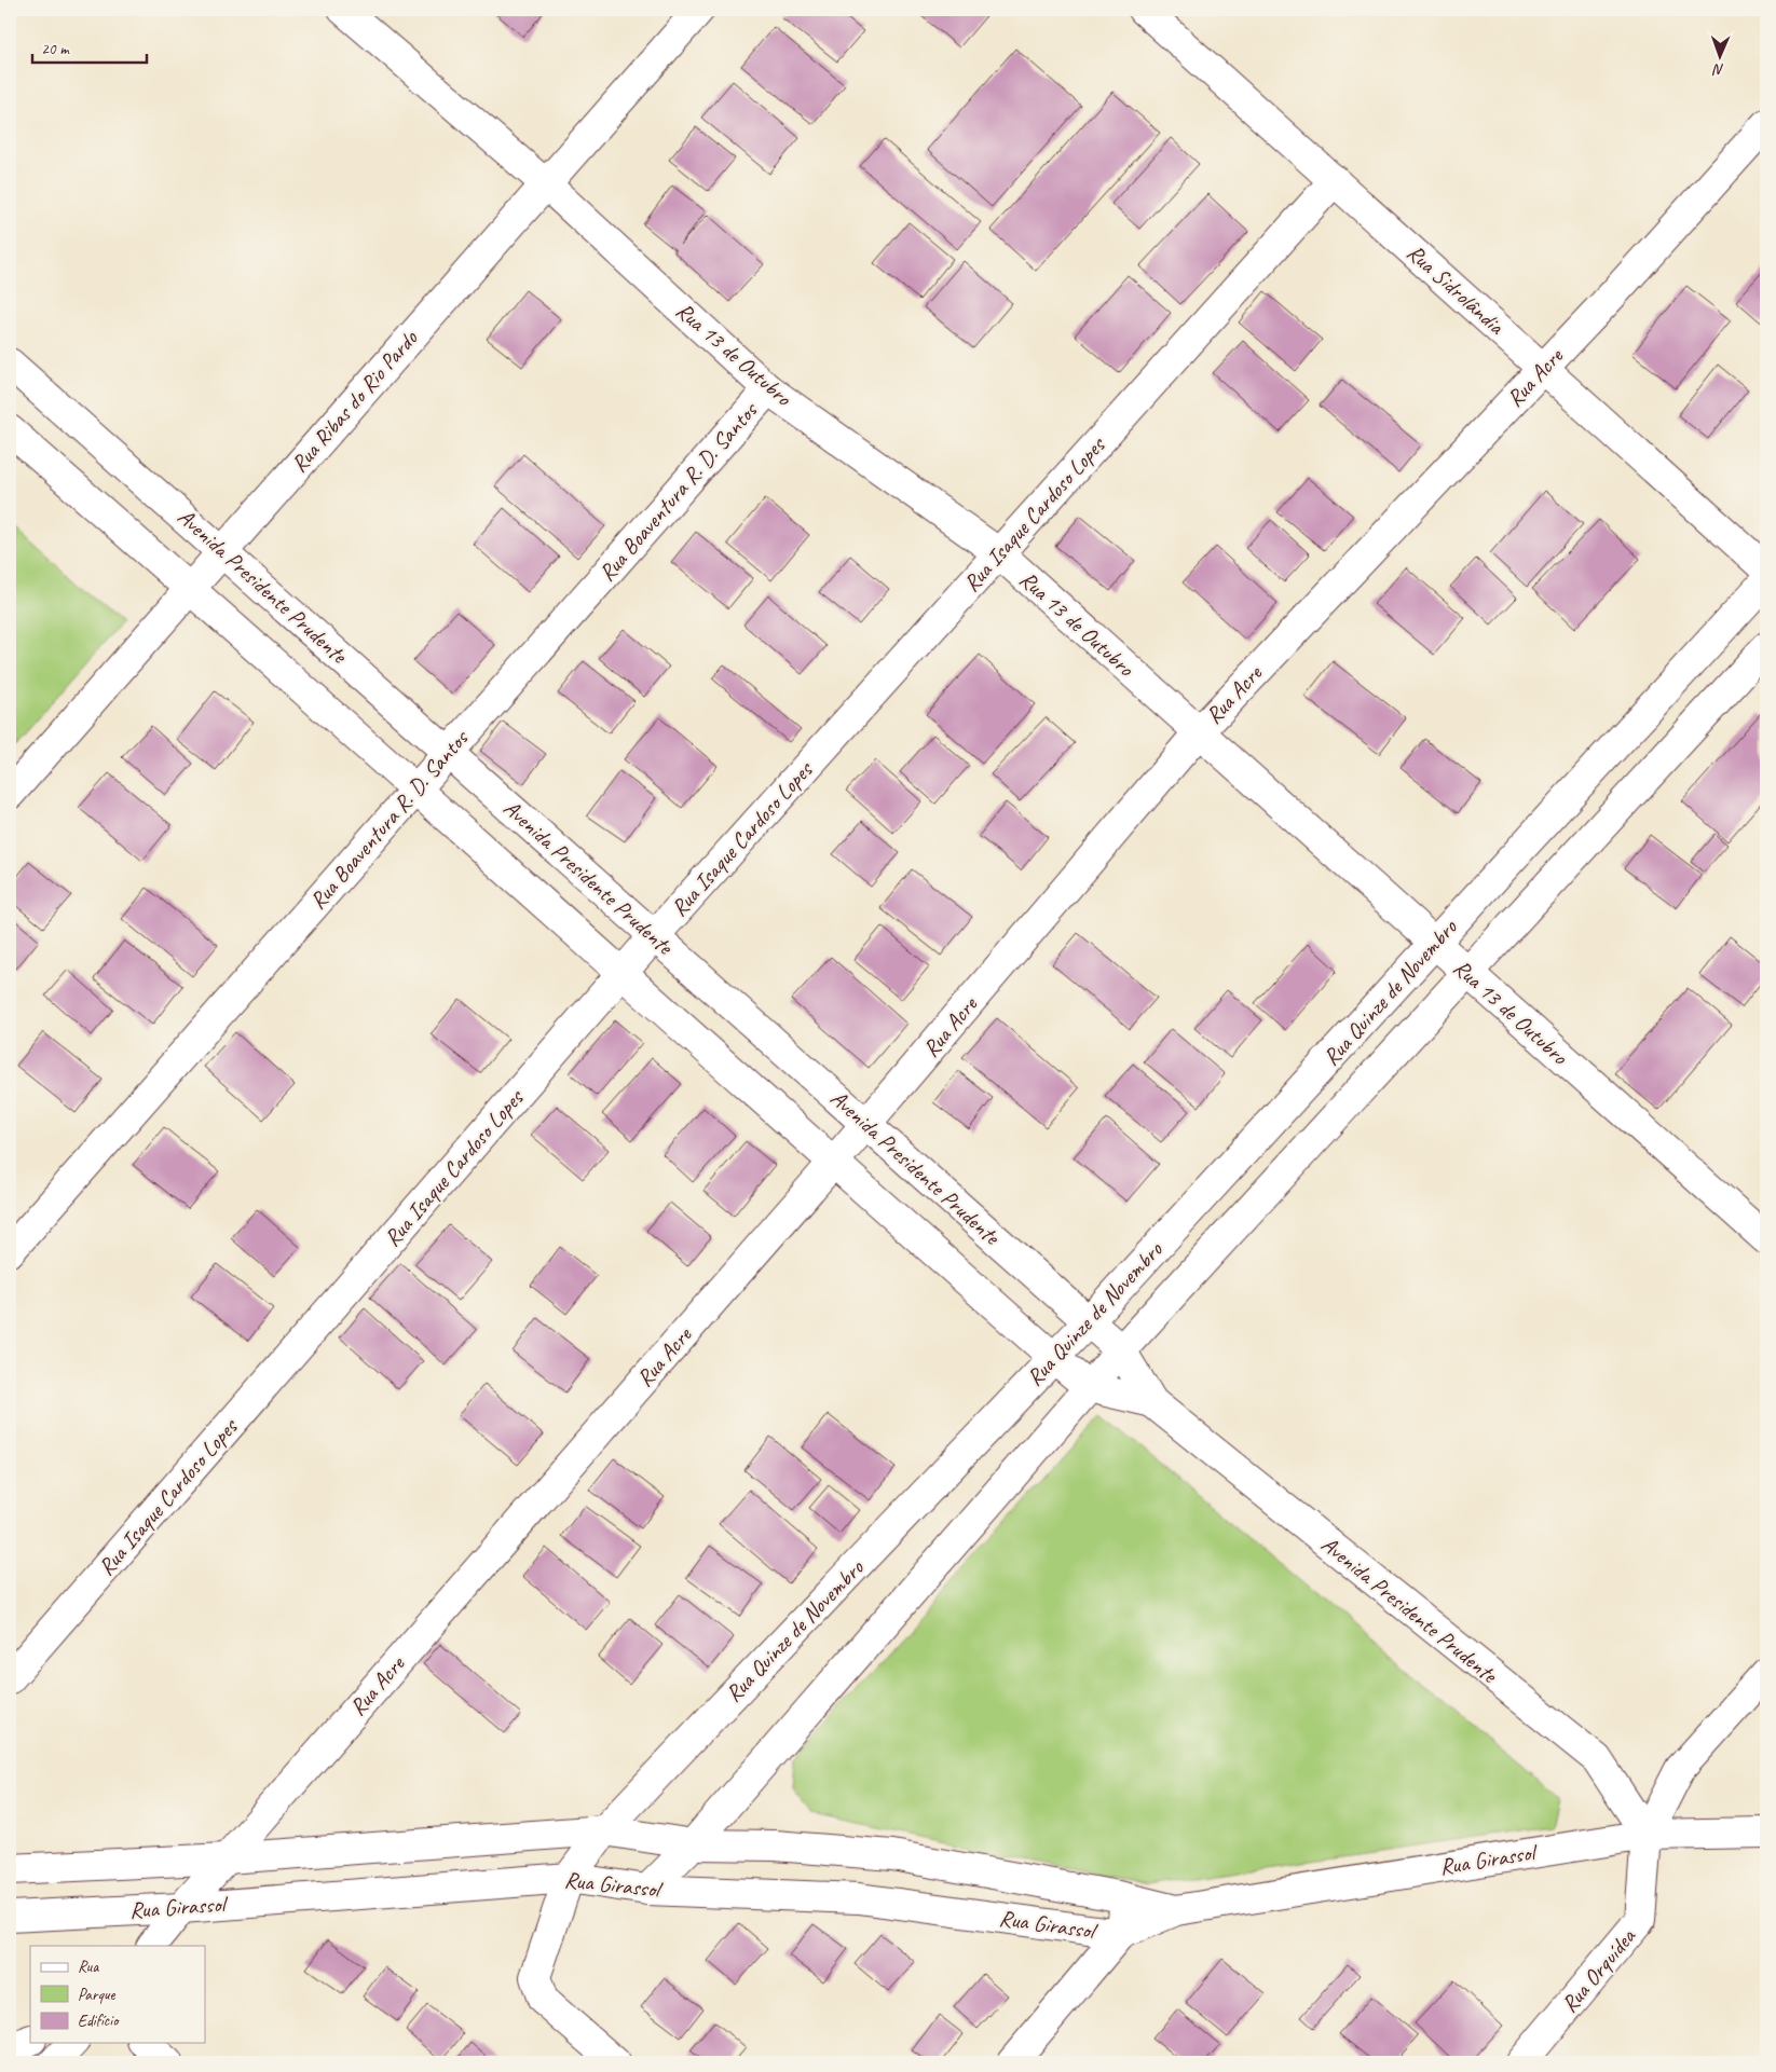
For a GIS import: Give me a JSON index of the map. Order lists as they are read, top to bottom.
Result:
{
  "streets": {
    "street": [
      "Rua Sidrolândia",
      "Rua 13 de Outubro",
      "Rua Acre",
      "Rua Ribas do Rio Pardo",
      "Rua Boaventura R. D. Santos",
      "Rua Isaque Cardoso Lopes",
      "Avenida Presidente Prudente",
      "Rua Quinze de Novembro",
      "Rua Girassol",
      "Rua Orquídea"
    ]
  },
  "crossings": [
    ["Rua Sidrolândia", "Rua Acre"],
    ["Rua Sidrolândia", "Rua Isaque Cardoso Lopes"],
    ["Rua 13 de Outubro", "Rua Acre"],
    ["Rua 13 de Outubro", "Rua Ribas do Rio Pardo"],
    ["Rua 13 de Outubro", "Rua Boaventura R. D. Santos"],
    ["Rua 13 de Outubro", "Rua Isaque Cardoso Lopes"],
    ["Rua 13 de Outubro", "Rua Quinze de Novembro"],
    ["Rua Acre", "Avenida Presidente Prudente"],
    ["Rua Acre", "Rua Girassol"],
    ["Rua Ribas do Rio Pardo", "Avenida Presidente Prudente"],
    ["Rua Boaventura R. D. Santos", "Avenida Presidente Prudente"],
    ["Rua Isaque Cardoso Lopes", "Avenida Presidente Prudente"],
    ["Avenida Presidente Prudente", "Rua Quinze de Novembro"],
    ["Avenida Presidente Prudente", "Rua Girassol"],
    ["Avenida Presidente Prudente", "Rua Orquídea"],
    ["Rua Quinze de Novembro", "Rua Girassol"],
    ["Rua Girassol", "Rua Orquídea"]
  ],
  "legend": ["Rua", "Parque", "Edifício"],
  "scale_bar": "20 m",
  "north": "bottom"
}
